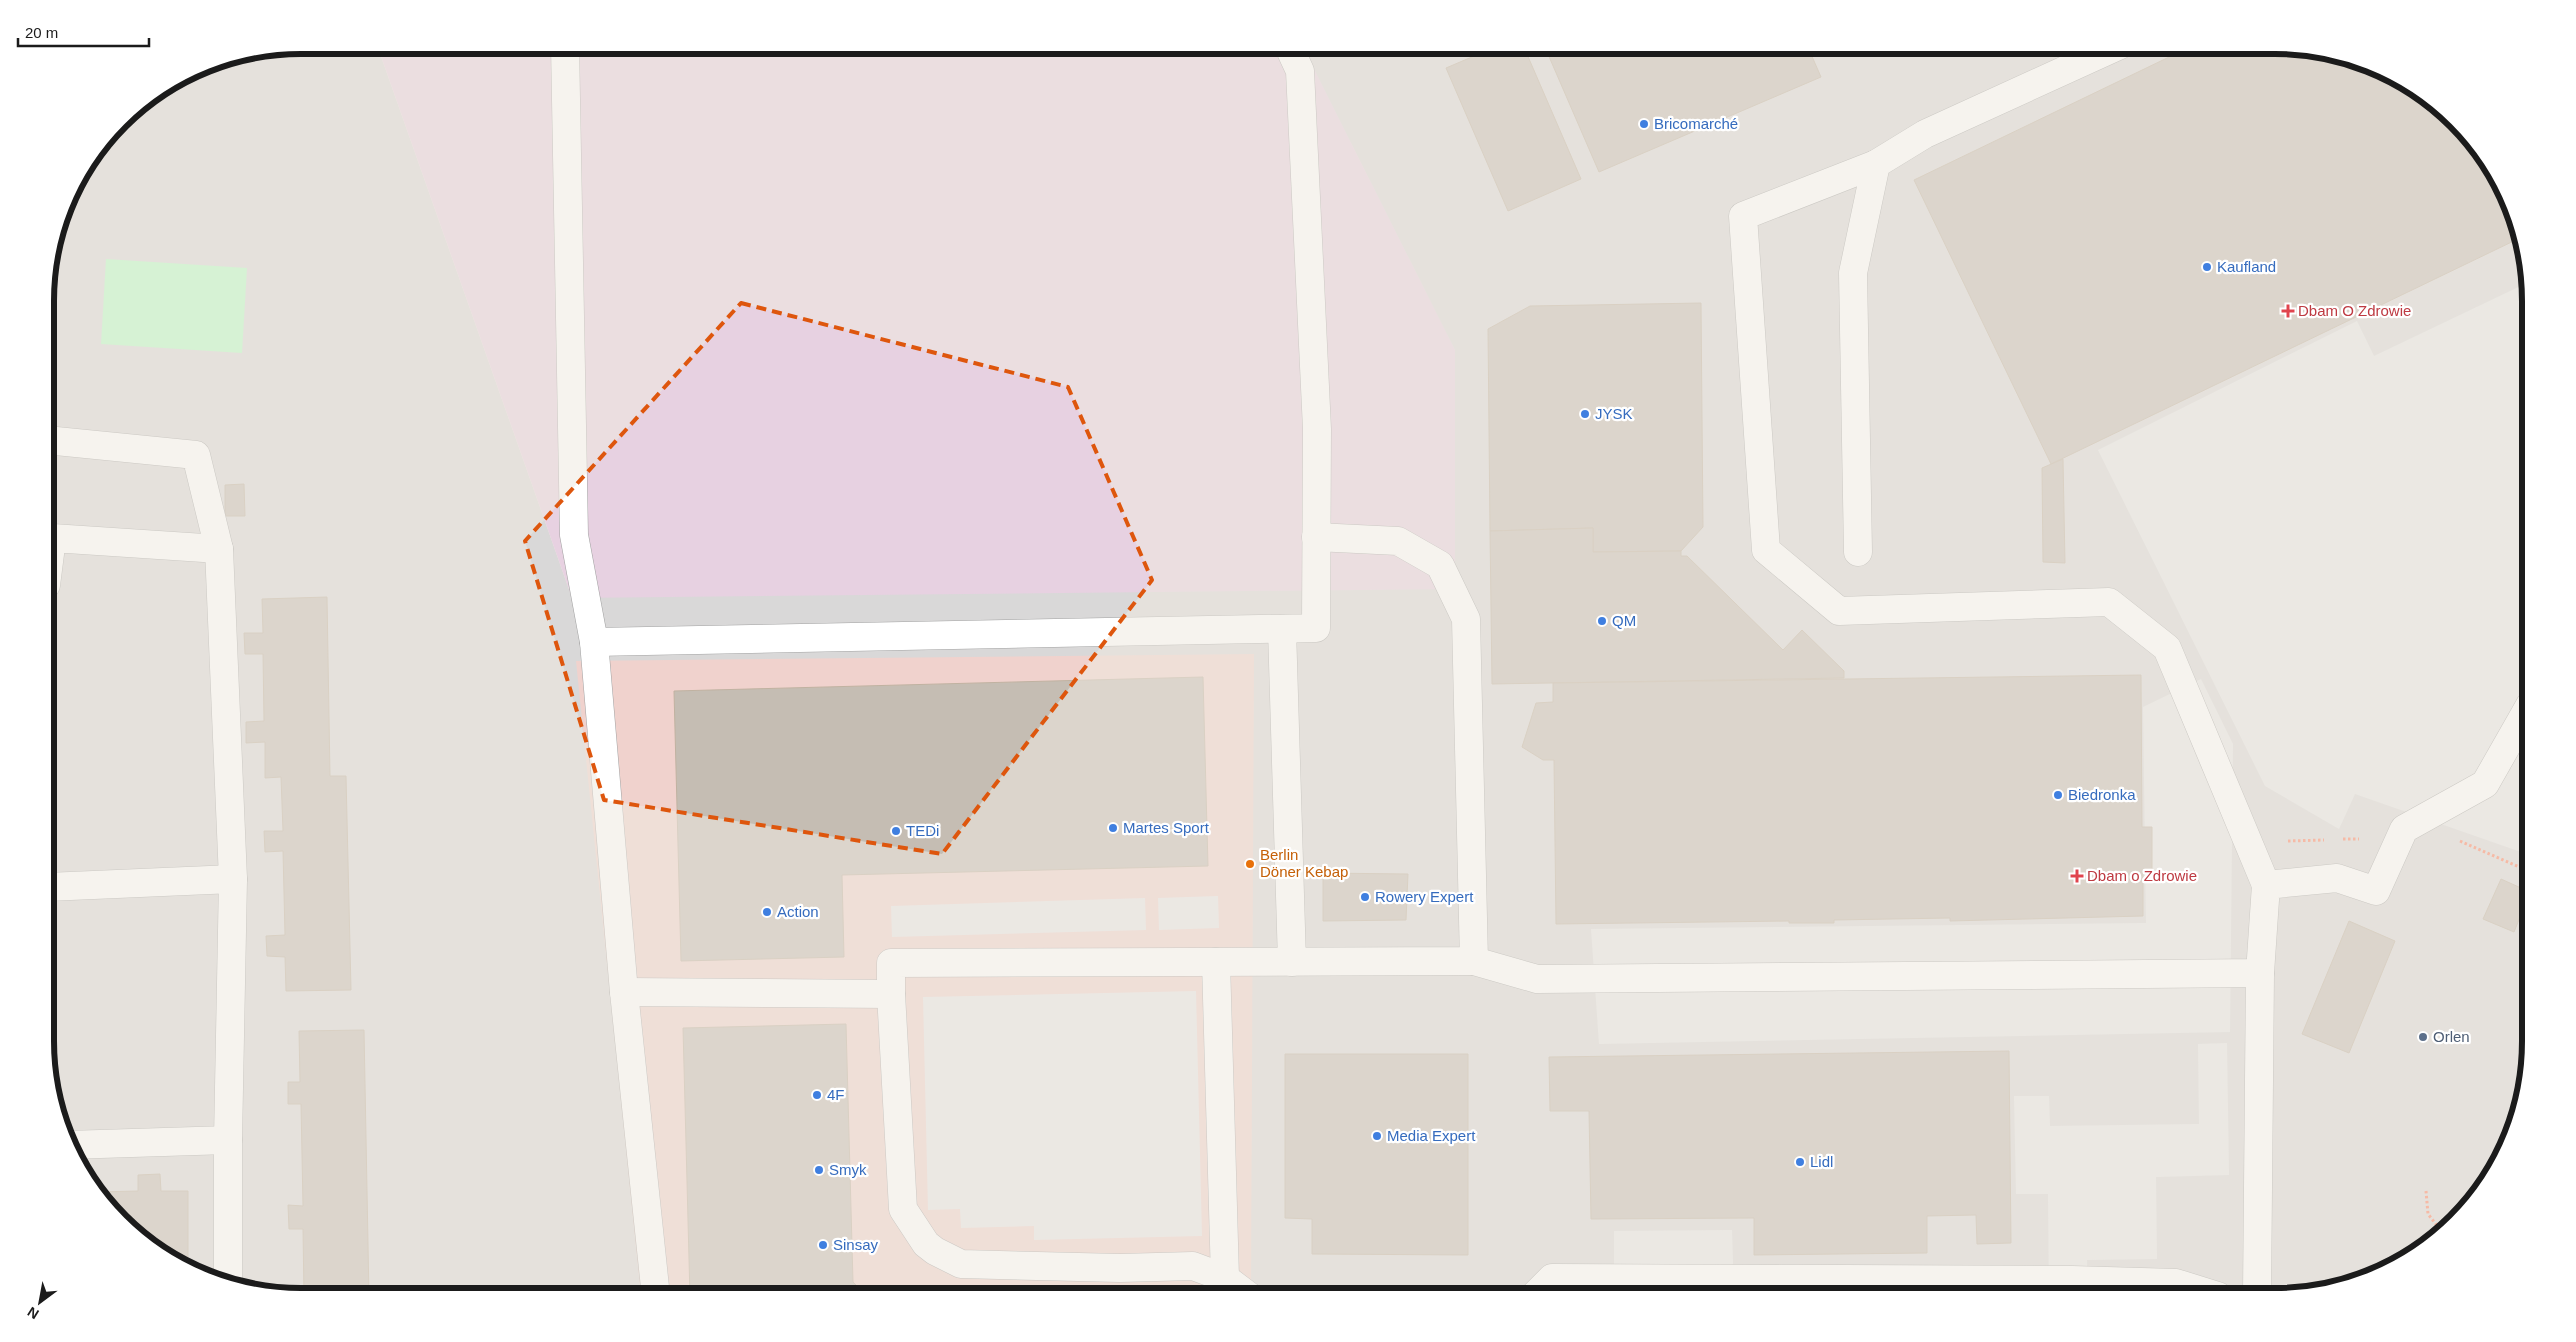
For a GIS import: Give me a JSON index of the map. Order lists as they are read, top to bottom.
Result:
{
  "places": {
    "other": [
      "Bricomarché",
      "Kaufland",
      "JYSK",
      "QM",
      "Biedronka",
      "Martes Sport",
      "TEDi",
      "Berlin Döner Kebap",
      "Rowery Expert",
      "Action",
      "Orlen",
      "4F",
      "Media Expert",
      "Lidl",
      "Smyk",
      "Sinsay"
    ],
    "health": ["Dbam O Zdrowie", "Dbam o Zdrowie"]
  },
  "scale_bar": "20 m",
  "north": "bottom left"
}
